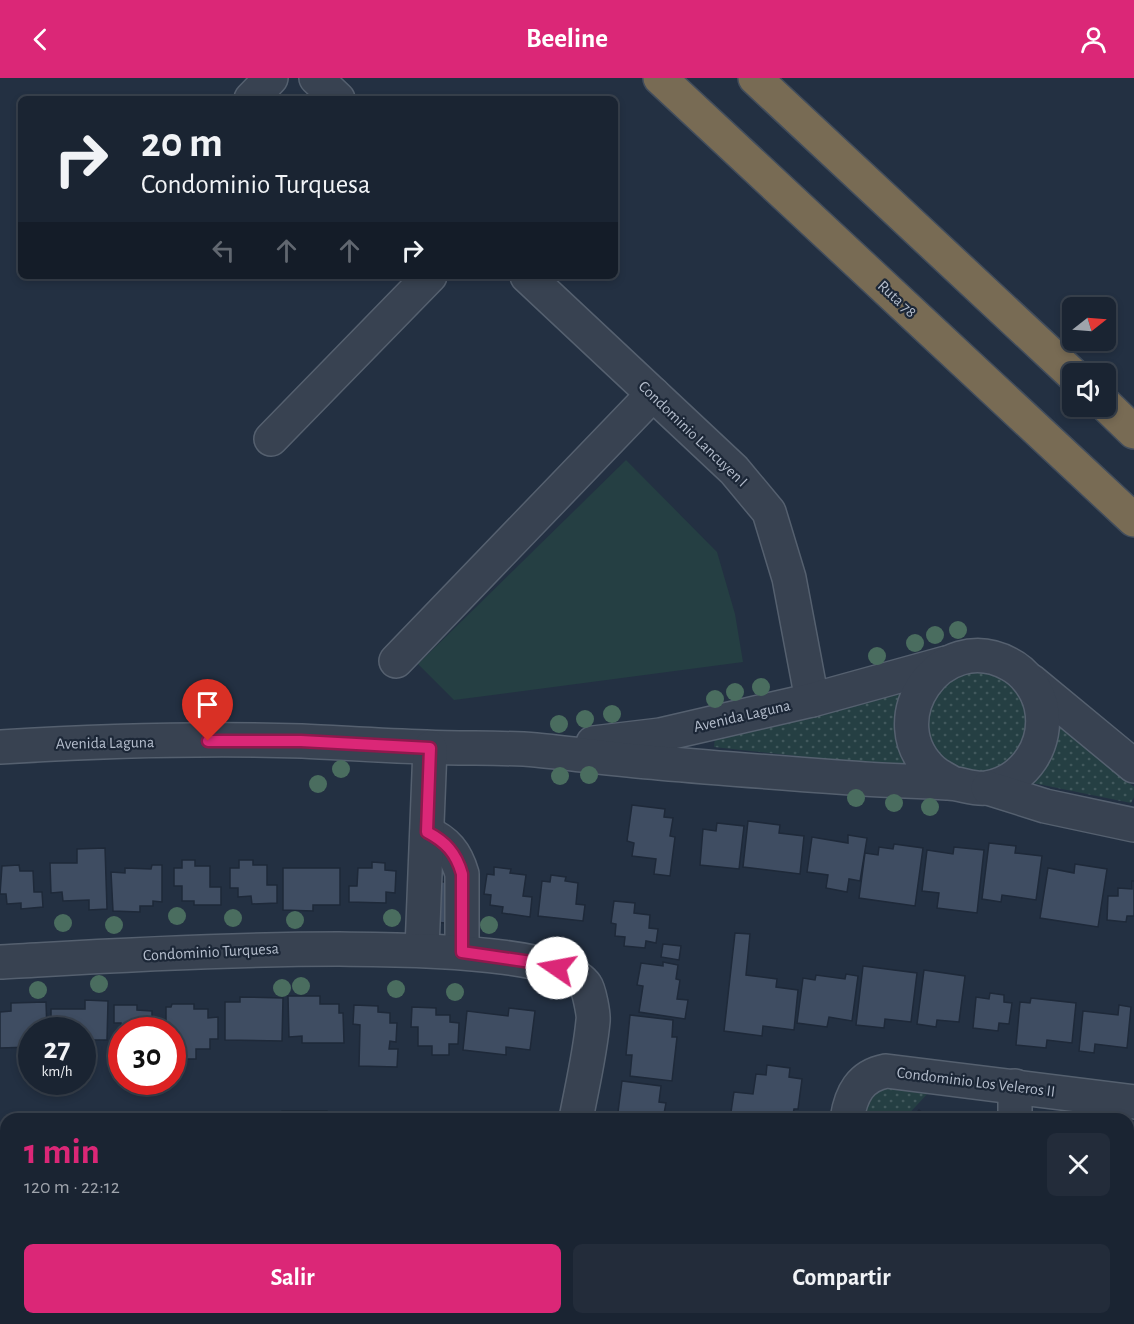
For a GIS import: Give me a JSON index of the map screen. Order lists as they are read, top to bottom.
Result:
{
  "streets": {
    "highway": ["Ruta 78"],
    "street": [
      "Condominio Lancuyen I",
      "Avenida Laguna",
      "Condominio Turquesa",
      "Condominio Los Veleros II"
    ]
  },
  "crossings": [
    ["Condominio Lancuyen I", "Avenida Laguna"]
  ],
  "north": "right",
  "page": {
    "header": "Beeline",
    "turn": ["20 m", "Condominio Turquesa"],
    "speed": "27 km/h",
    "limit": "30",
    "heading": ["1 min", "120 m · 22:12"],
    "buttons": ["Salir", "Compartir"]
  }
}
